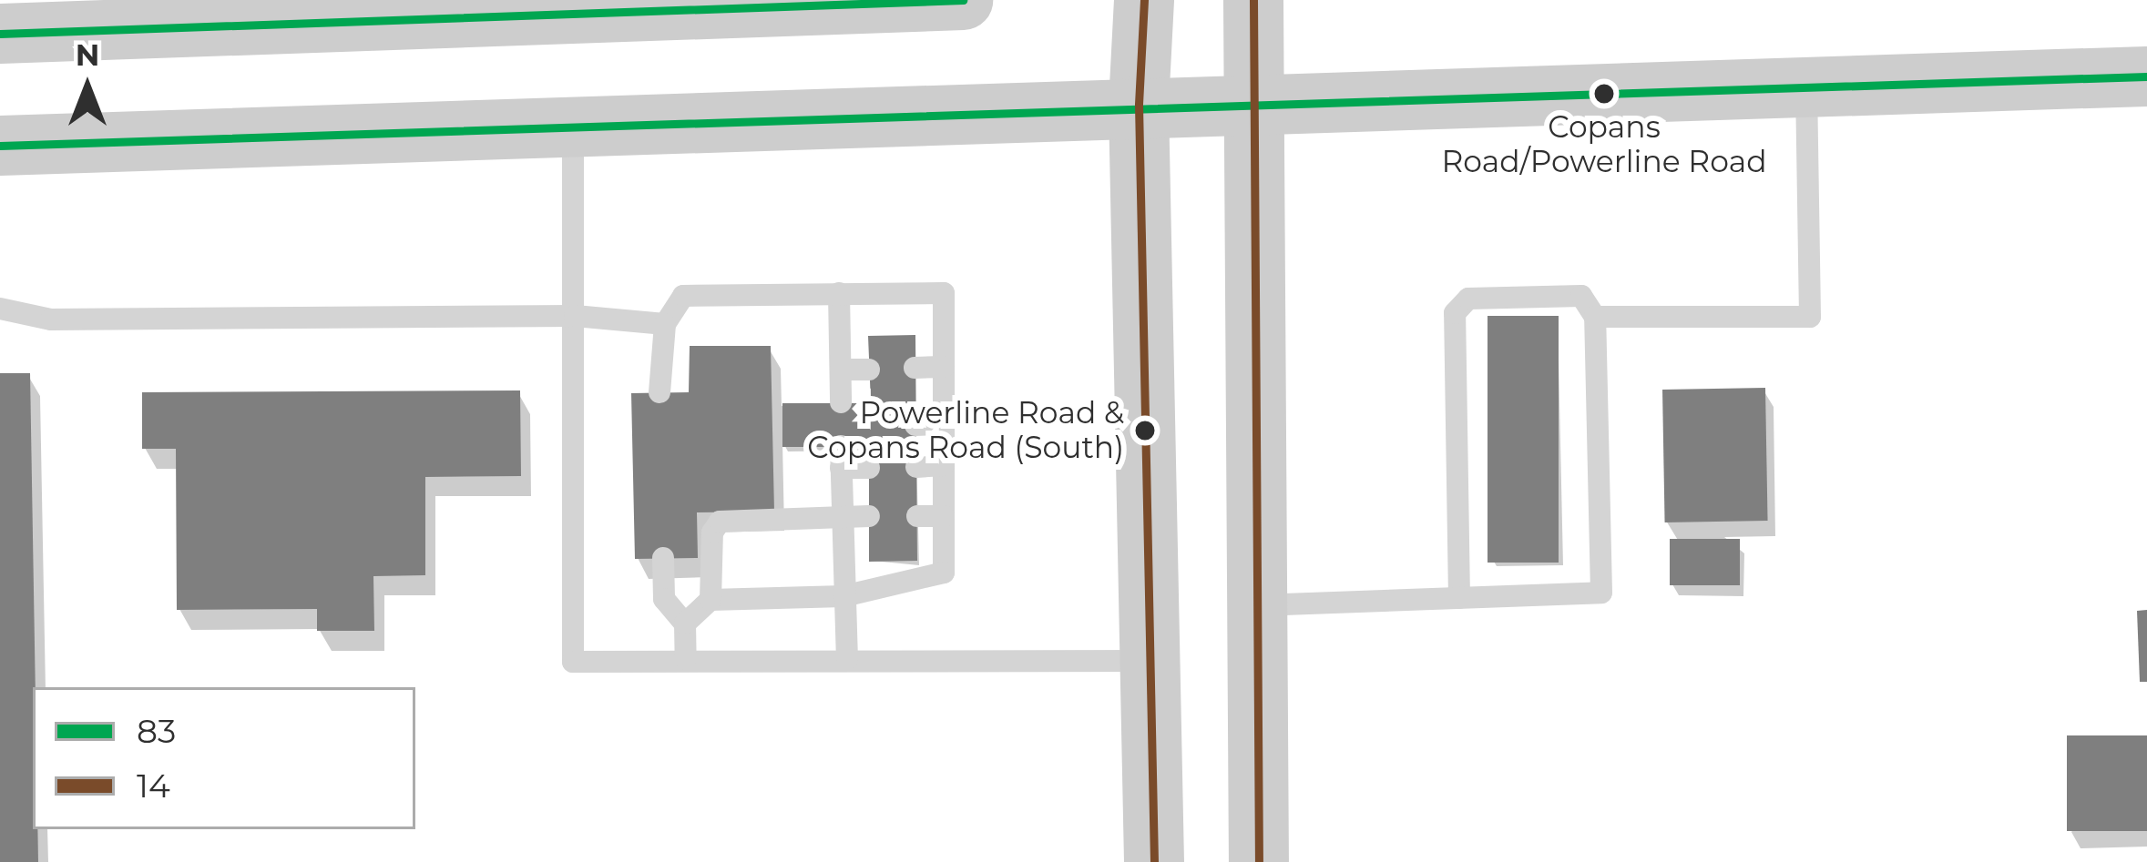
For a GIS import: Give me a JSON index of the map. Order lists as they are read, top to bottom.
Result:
{
  "places": ["Copans Road/Powerline Road", "Powerline Road & Copans Road (South)"],
  "lines": ["transit line 83", "transit line 14"],
  "legend": ["83", "14"],
  "north": "top"
}
